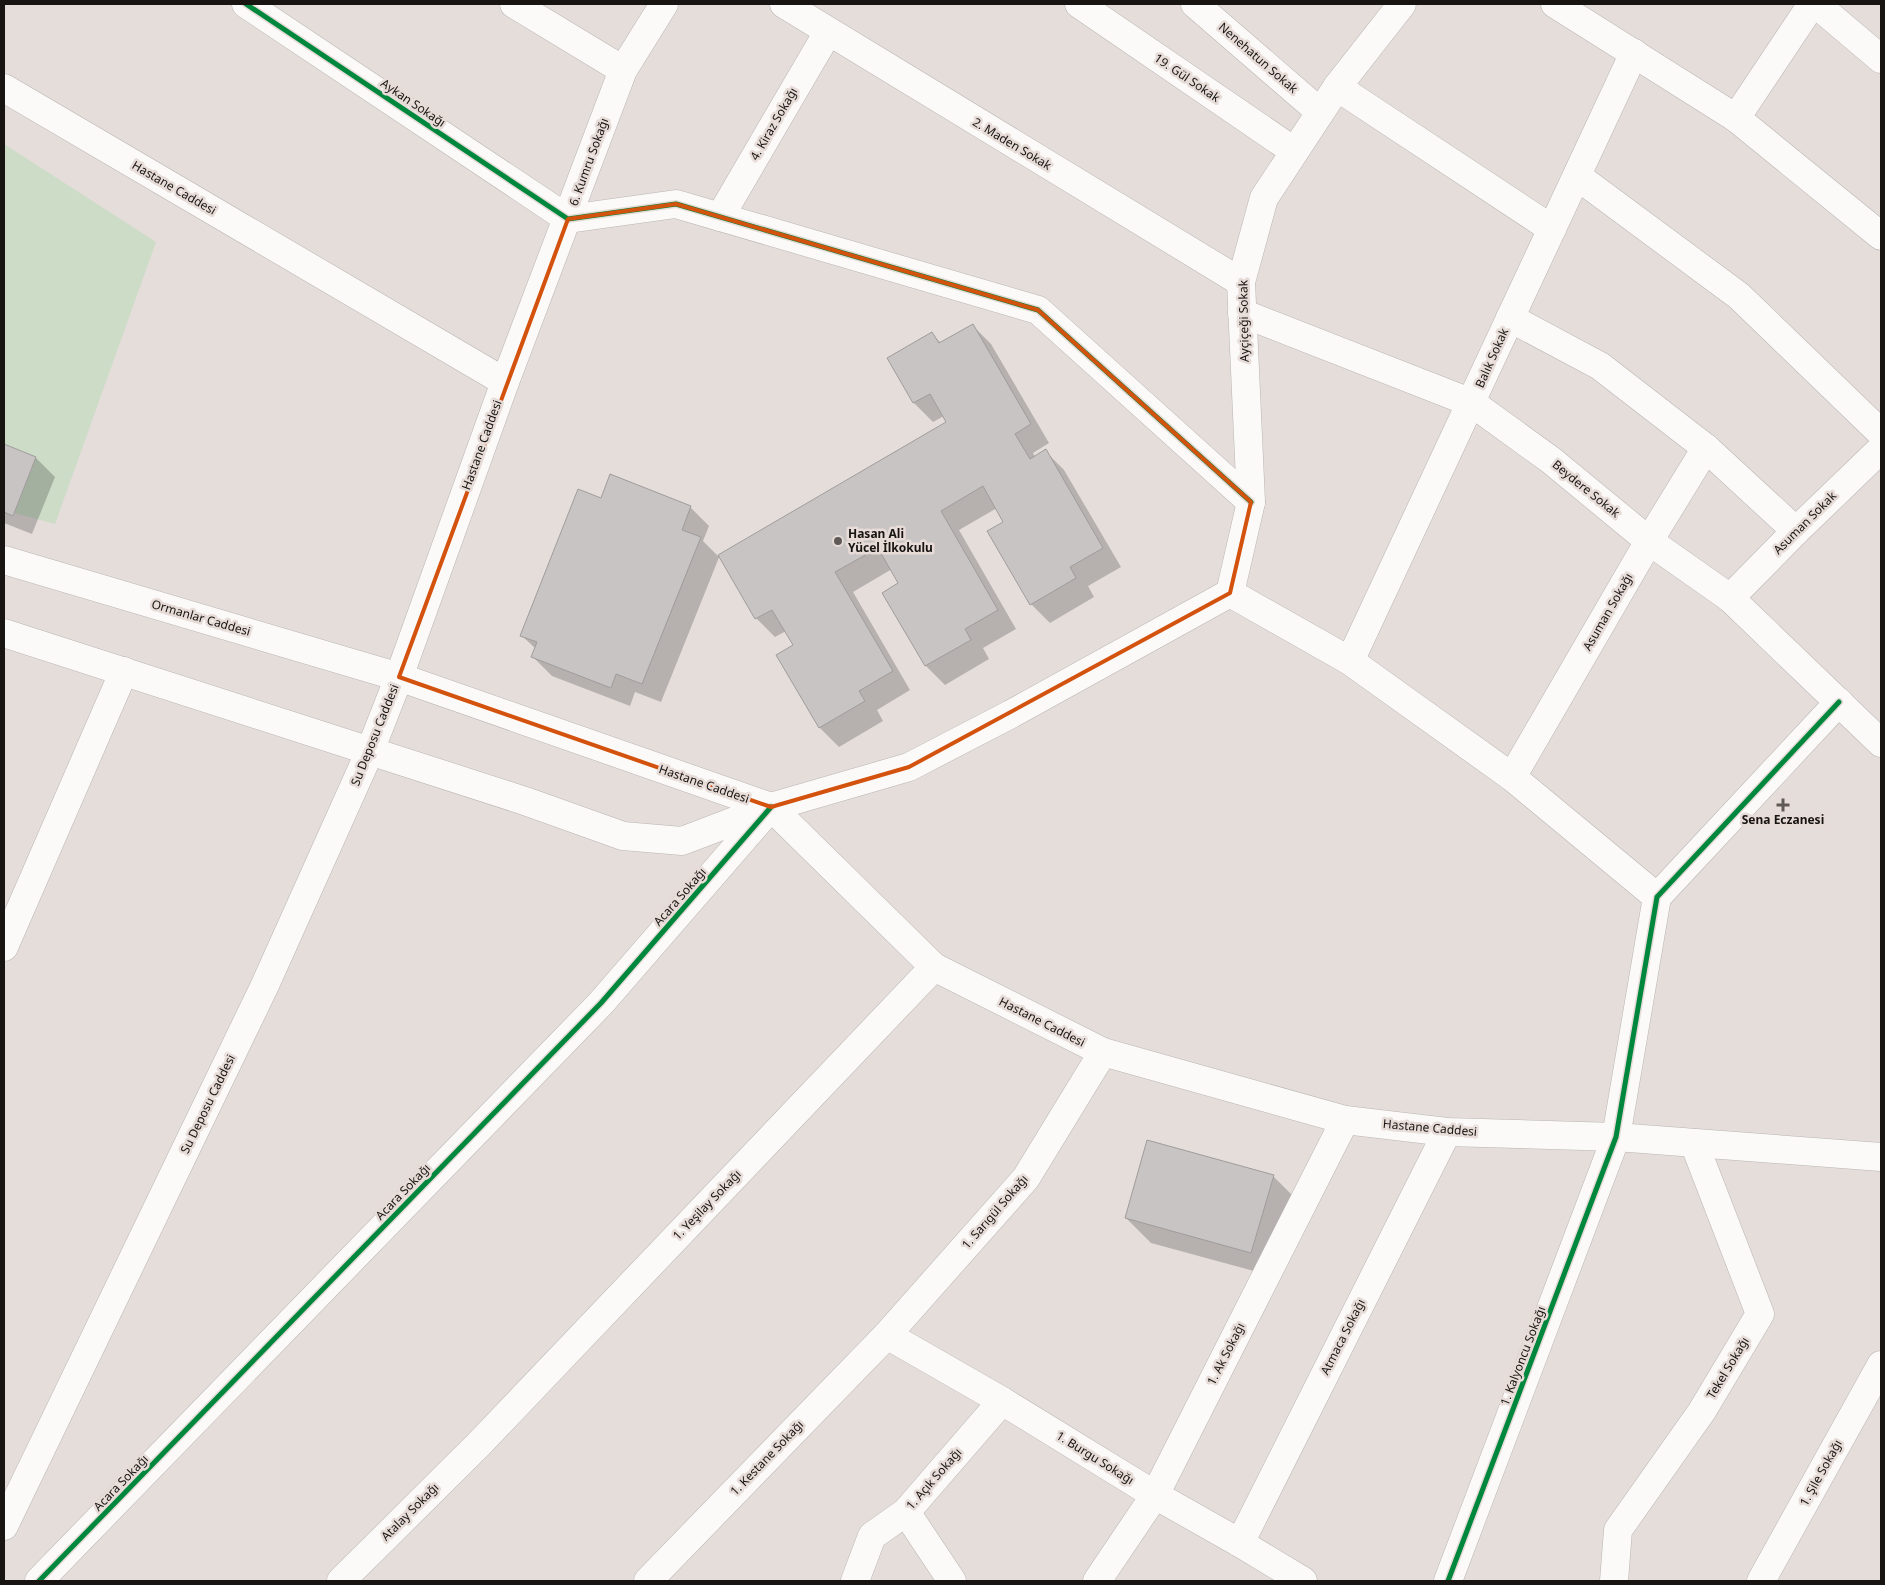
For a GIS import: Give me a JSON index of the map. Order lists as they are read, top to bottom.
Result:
{
  "streets": {
    "street": [
      "Nenehatun Sokak",
      "19. Gül Sokak",
      "Aykan Sokağı",
      "4. Kiraz Sokağı",
      "2. Maden Sokak",
      "6. Kumru Sokağı",
      "Hastane Caddesi",
      "Ayçiçeği Sokak",
      "Balık Sokak",
      "Beydere Sokak",
      "Asuman Sokak",
      "Asuman Sokağı",
      "Ormanlar Caddesi",
      "Su Deposu Caddesi",
      "Acara Sokağı",
      "1. Yeşilay Sokağı",
      "1. Sarıgül Sokağı",
      "Atmaca Sokağı",
      "1. Ak Sokağı",
      "1. Kalyoncu Sokağı",
      "Tekel Sokağı",
      "1. Kestane Sokağı",
      "1. Burgu Sokağı",
      "1. Şile Sokağı",
      "1. Açık Sokağı",
      "Atalay Sokağı"
    ]
  },
  "crossings": [
    ["Nenehatun Sokak", "Ayçiçeği Sokak"],
    ["19. Gül Sokak", "Ayçiçeği Sokak"],
    ["Aykan Sokağı", "6. Kumru Sokağı"],
    ["4. Kiraz Sokağı", "2. Maden Sokak"],
    ["2. Maden Sokak", "Ayçiçeği Sokak"],
    ["6. Kumru Sokağı", "Hastane Caddesi"],
    ["Hastane Caddesi", "Ormanlar Caddesi"],
    ["Hastane Caddesi", "Su Deposu Caddesi"],
    ["Hastane Caddesi", "Acara Sokağı"],
    ["Hastane Caddesi", "1. Yeşilay Sokağı"],
    ["Hastane Caddesi", "1. Sarıgül Sokağı"],
    ["Hastane Caddesi", "Atmaca Sokağı"],
    ["Hastane Caddesi", "1. Ak Sokağı"],
    ["Hastane Caddesi", "1. Kalyoncu Sokağı"],
    ["Hastane Caddesi", "Tekel Sokağı"],
    ["Ayçiçeği Sokak", "Beydere Sokak"],
    ["Balık Sokak", "Beydere Sokak"],
    ["Beydere Sokak", "Asuman Sokak"],
    ["Beydere Sokak", "Asuman Sokağı"],
    ["Ormanlar Caddesi", "Su Deposu Caddesi"],
    ["1. Yeşilay Sokağı", "Atalay Sokağı"],
    ["1. Sarıgül Sokağı", "1. Kestane Sokağı"],
    ["1. Sarıgül Sokağı", "1. Burgu Sokağı"],
    ["Atmaca Sokağı", "1. Burgu Sokağı"],
    ["1. Ak Sokağı", "1. Burgu Sokağı"],
    ["1. Kestane Sokağı", "1. Burgu Sokağı"],
    ["1. Burgu Sokağı", "1. Açık Sokağı"]
  ],
  "places": {
    "other": ["Hasan Ali Yücel İlkokulu"],
    "health": ["Sena Eczanesi"]
  }
}
